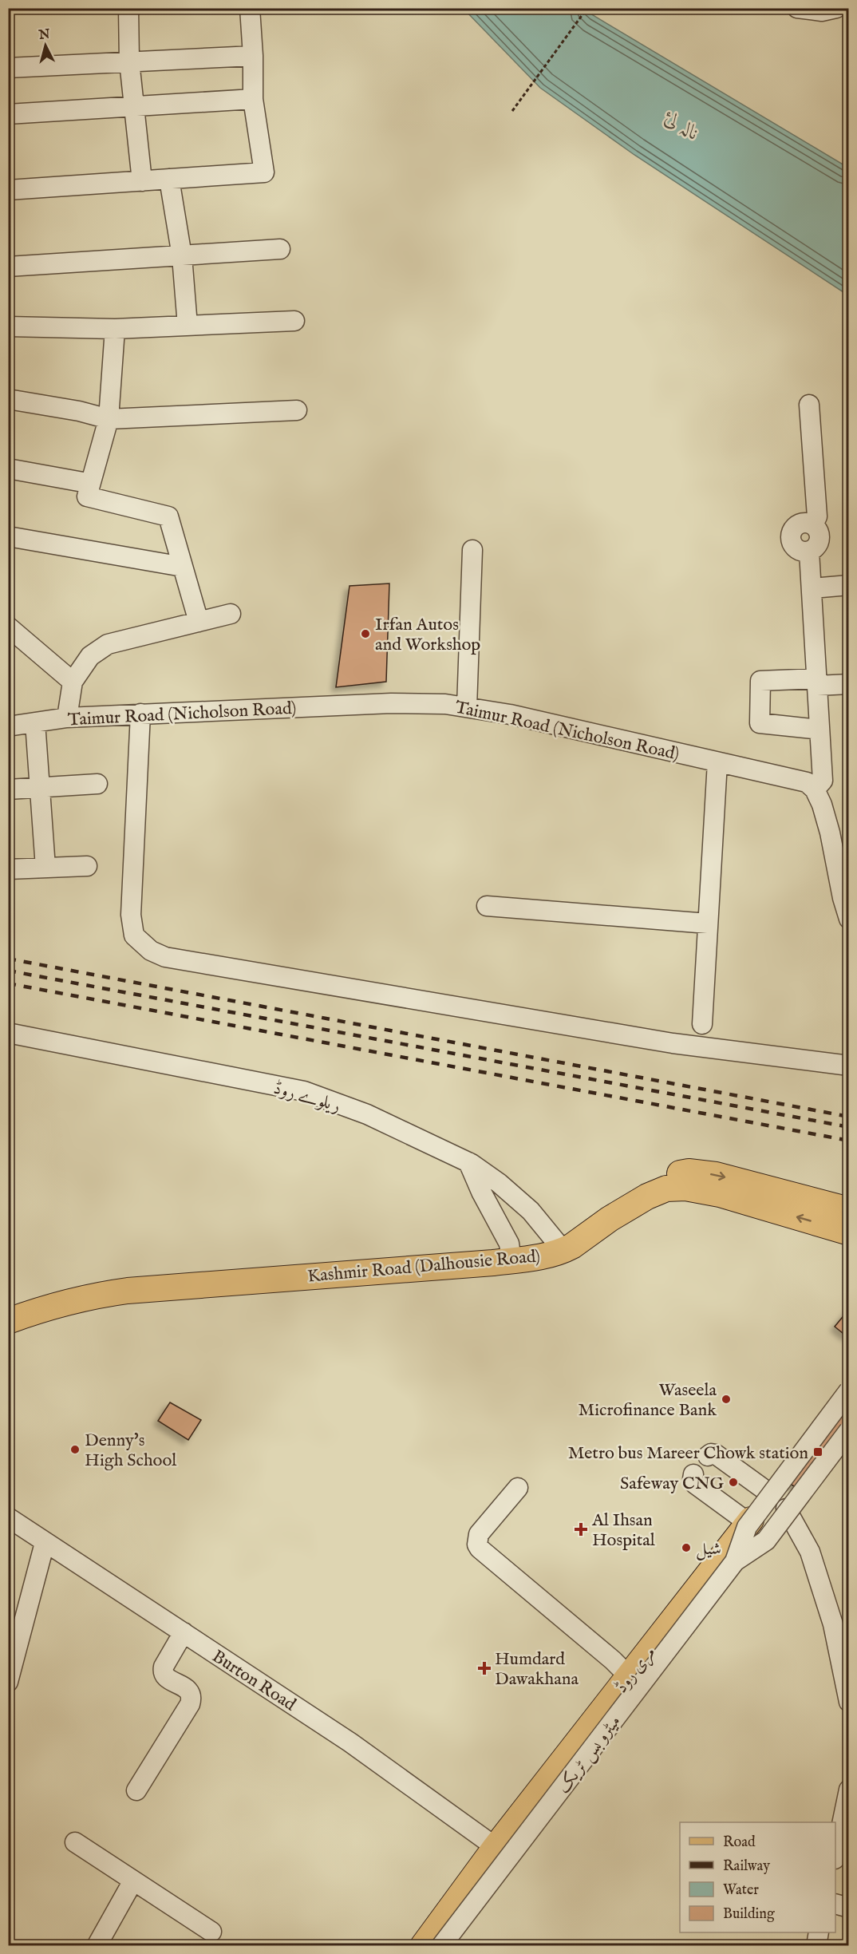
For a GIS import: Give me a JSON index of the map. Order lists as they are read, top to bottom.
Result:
{
  "streets": {
    "main road": ["Kashmir Road (Dalhousie Road)", "مری روڈ"],
    "street": [
      "Taimur Road (Nicholson Road)",
      "ریلوے روڈ",
      "Burton Road",
      "میٹرو بس ٹریک"
    ]
  },
  "crossings": [
    ["ریلوے روڈ", "Kashmir Road (Dalhousie Road)"],
    ["مری روڈ", "Burton Road"],
    ["مری روڈ", "میٹرو بس ٹریک"]
  ],
  "water": ["نالہ لئ"],
  "places": {
    "other": [
      "Irfan Autos and Workshop",
      "Waseela Microfinance Bank",
      "Denny's High School",
      "Safeway CNG",
      "شیل"
    ],
    "transit": ["Metro bus Mareer Chowk station"],
    "health": ["Al Ihsan Hospital", "Humdard Dawakhana"]
  },
  "legend": [
    "Road",
    "Railway",
    "Water",
    "Building"
  ],
  "north": "top"
}
